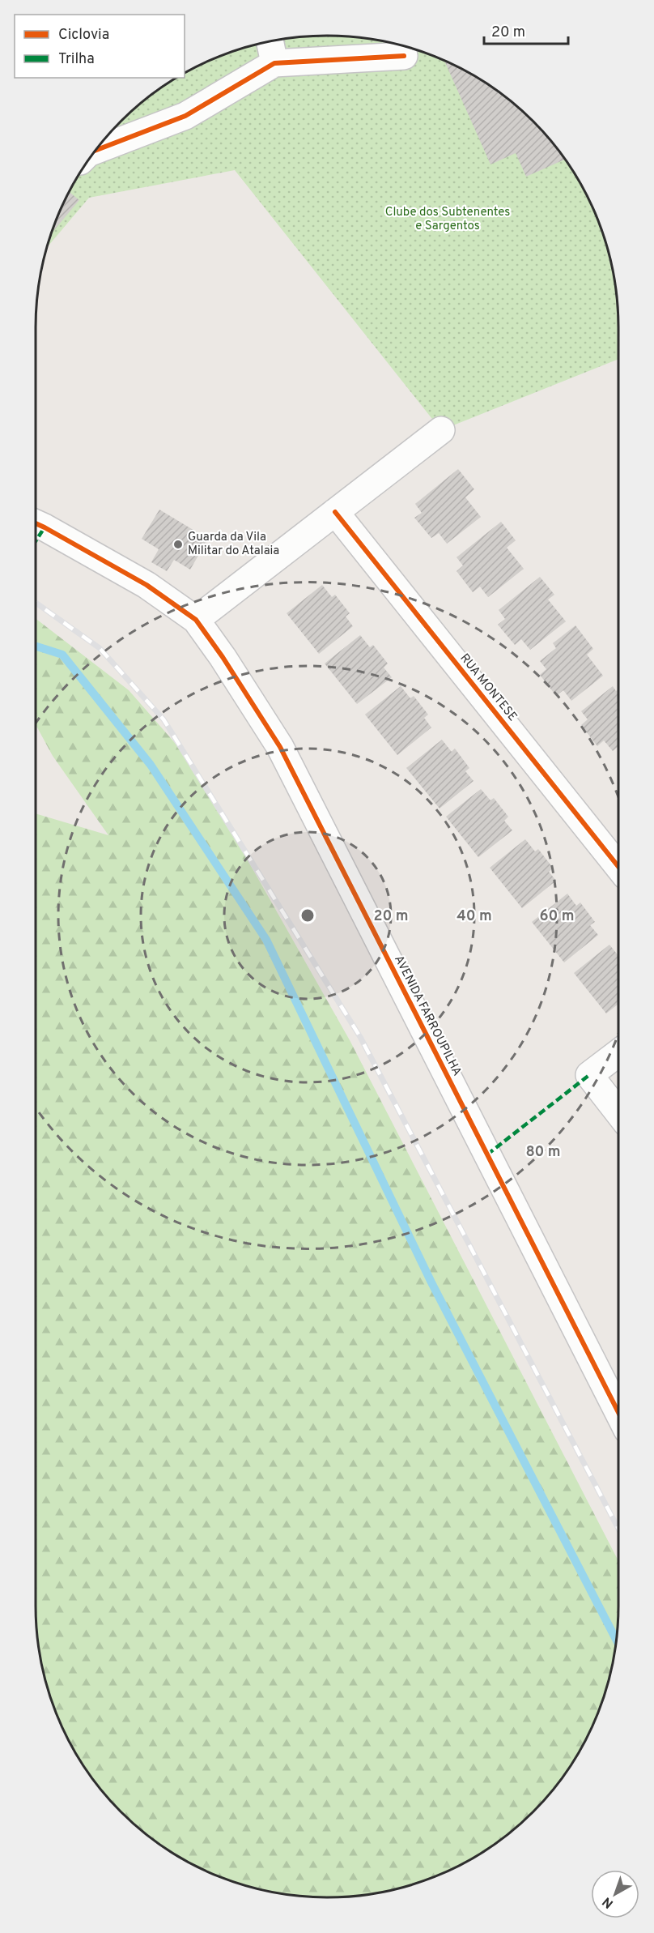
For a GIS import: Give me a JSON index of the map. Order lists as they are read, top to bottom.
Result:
{
  "streets": {
    "street": ["RUA MONTESE", "AVENIDA FARROUPILHA"]
  },
  "parks": ["Clube dos Subtenentes e Sargentos"],
  "places": ["Guarda da Vila Militar do Atalaia"],
  "legend": ["Ciclovia", "Trilha"],
  "scale_bar": "20 m",
  "north": "bottom left",
  "rings": [
    "20 m",
    "40 m",
    "60 m",
    "80 m"
  ]
}
